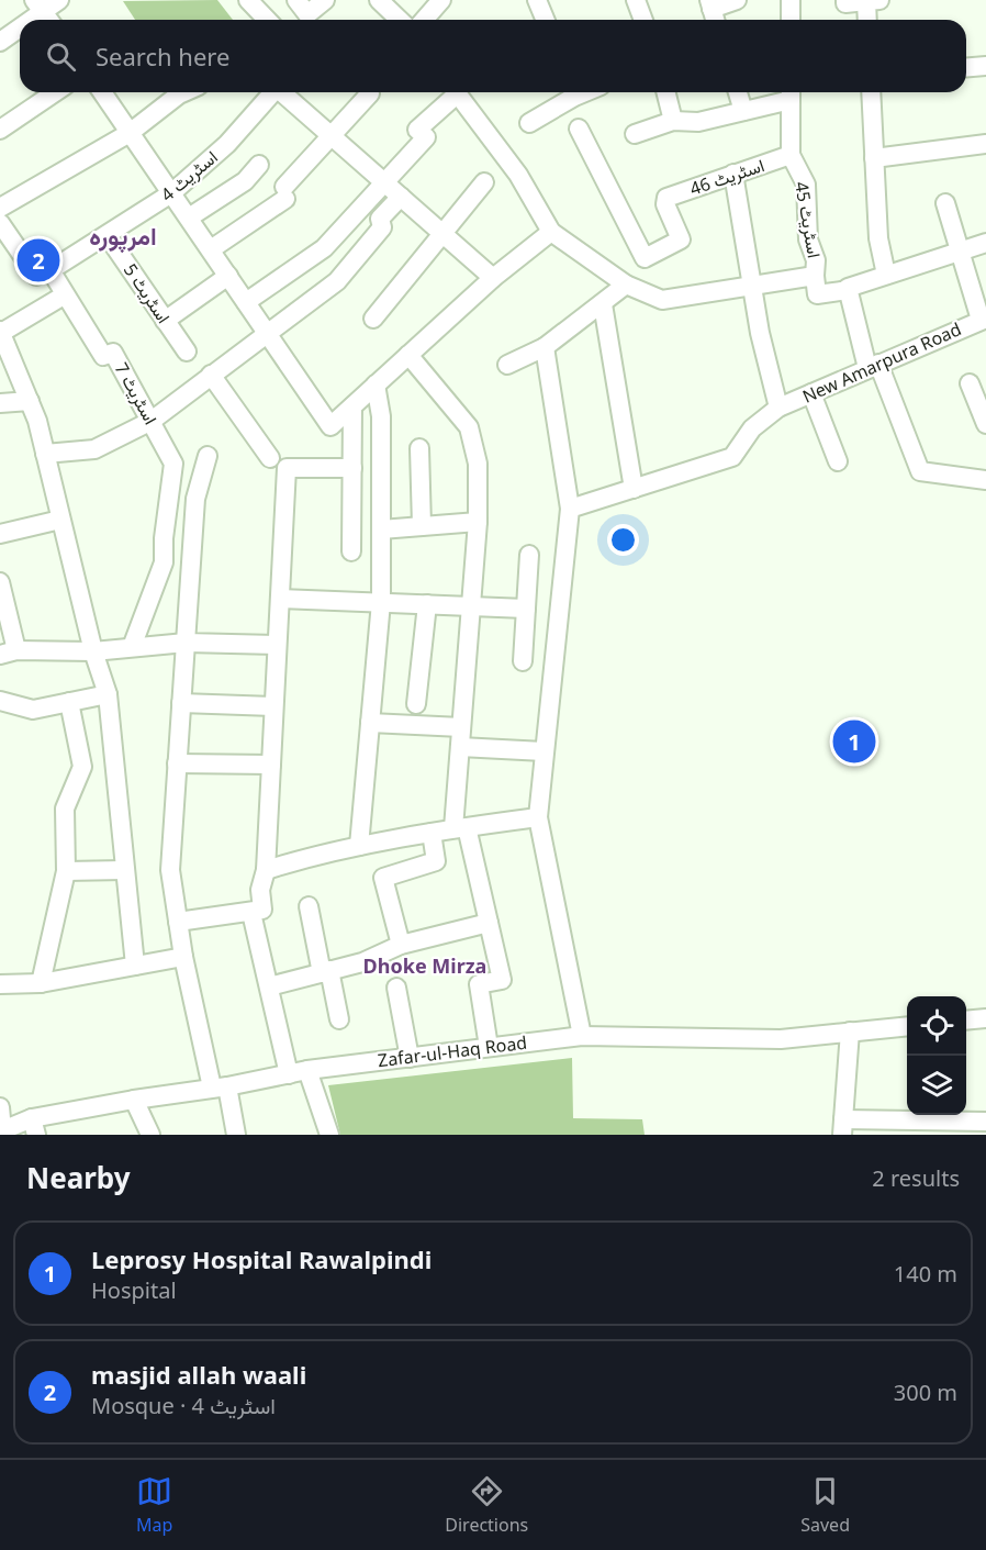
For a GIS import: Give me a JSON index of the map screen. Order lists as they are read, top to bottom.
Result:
{
  "streets": {
    "street": [
      "اسٹریٹ 4",
      "اسٹریٹ 46",
      "اسٹریٹ 45",
      "اسٹریٹ 5",
      "New Amarpura Road",
      "اسٹریٹ 7",
      "Zafar-ul-Haq Road"
    ]
  },
  "crossings": [
    ["اسٹریٹ 4", "اسٹریٹ 5"],
    ["اسٹریٹ 4", "اسٹریٹ 7"],
    ["اسٹریٹ 46", "اسٹریٹ 45"]
  ],
  "districts": ["امرپورہ", "Dhoke Mirza"],
  "page": {
    "search": "Search here",
    "pins": ["2", "1"],
    "heading": ["Nearby", "2 results"],
    "list": [
      {
        "mark": "1",
        "name": "Leprosy Hospital Rawalpindi",
        "note": "Hospital",
        "value": "140 m"
      },
      {
        "mark": "2",
        "name": "masjid allah waali",
        "note": "Mosque · اسٹریٹ 4",
        "value": "300 m"
      }
    ],
    "nav": ["Map", "Directions", "Saved"]
  }
}
